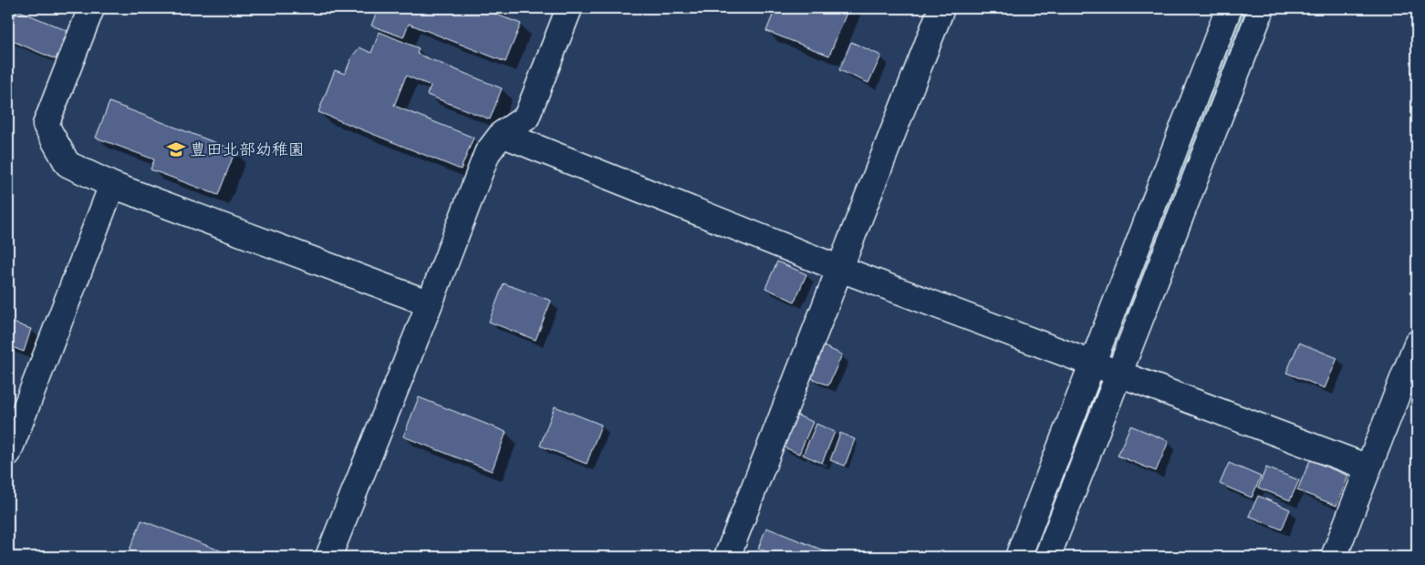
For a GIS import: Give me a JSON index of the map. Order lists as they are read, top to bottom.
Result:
{
  "places": {
    "school or university": ["豊田北部幼稚園"]
  }
}
